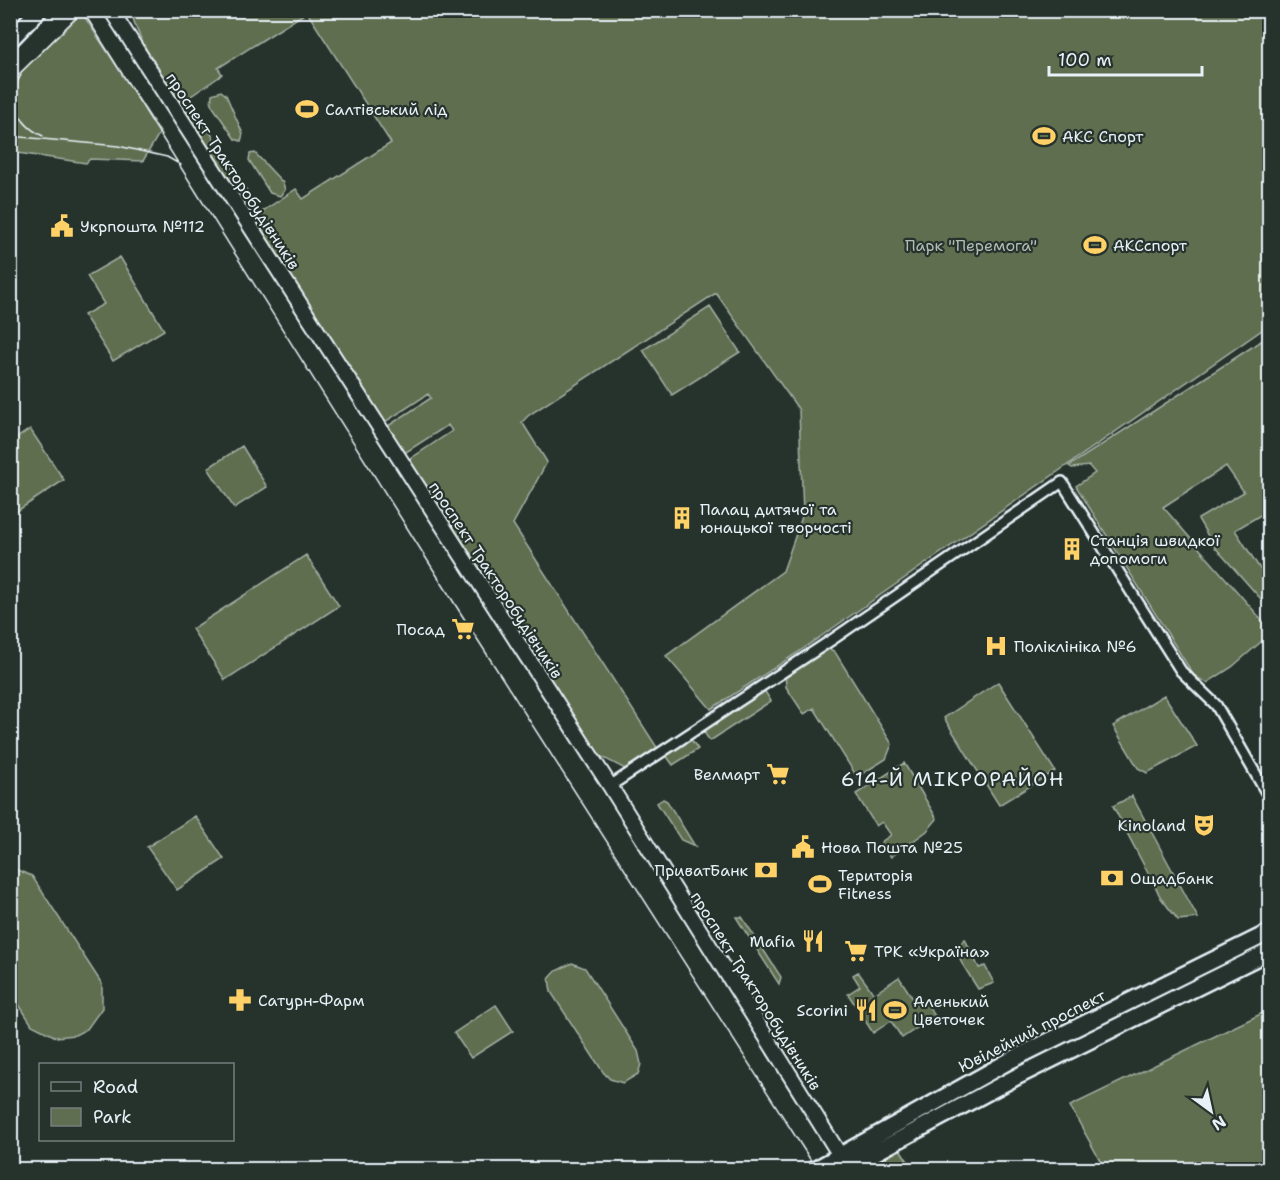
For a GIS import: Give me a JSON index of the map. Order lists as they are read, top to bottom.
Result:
{
  "streets": {
    "main road": ["проспект Тракторобудівників", "Ювілейний проспект"]
  },
  "crossings": [
    ["проспект Тракторобудівників", "Ювілейний проспект"]
  ],
  "districts": ["614-Й МІКРОРАЙОН"],
  "parks": ["Парк \"Перемога\""],
  "places": {
    "sports": [
      "Салтівський лід",
      "АКС Спорт",
      "АКСспорт",
      "Територія Fitness",
      "Аленький Цветочек"
    ],
    "public building": ["Укрпошта №112", "Нова Пошта №25"],
    "building": ["Палац дитячої та юнацької творчості", "Станція швидкої допомоги"],
    "supermarket": ["Посад", "Велмарт", "ТРК «Україна»"],
    "hospital": ["Поліклініка №6"],
    "theatre": ["Kinoland"],
    "bank": ["ПриватБанк", "Ощадбанк"],
    "restaurant": ["Mafia", "Scorini"],
    "pharmacy": ["Сатурн-Фарм"]
  },
  "legend": ["Road", "Park"],
  "scale_bar": "100 m",
  "north": "bottom right"
}
